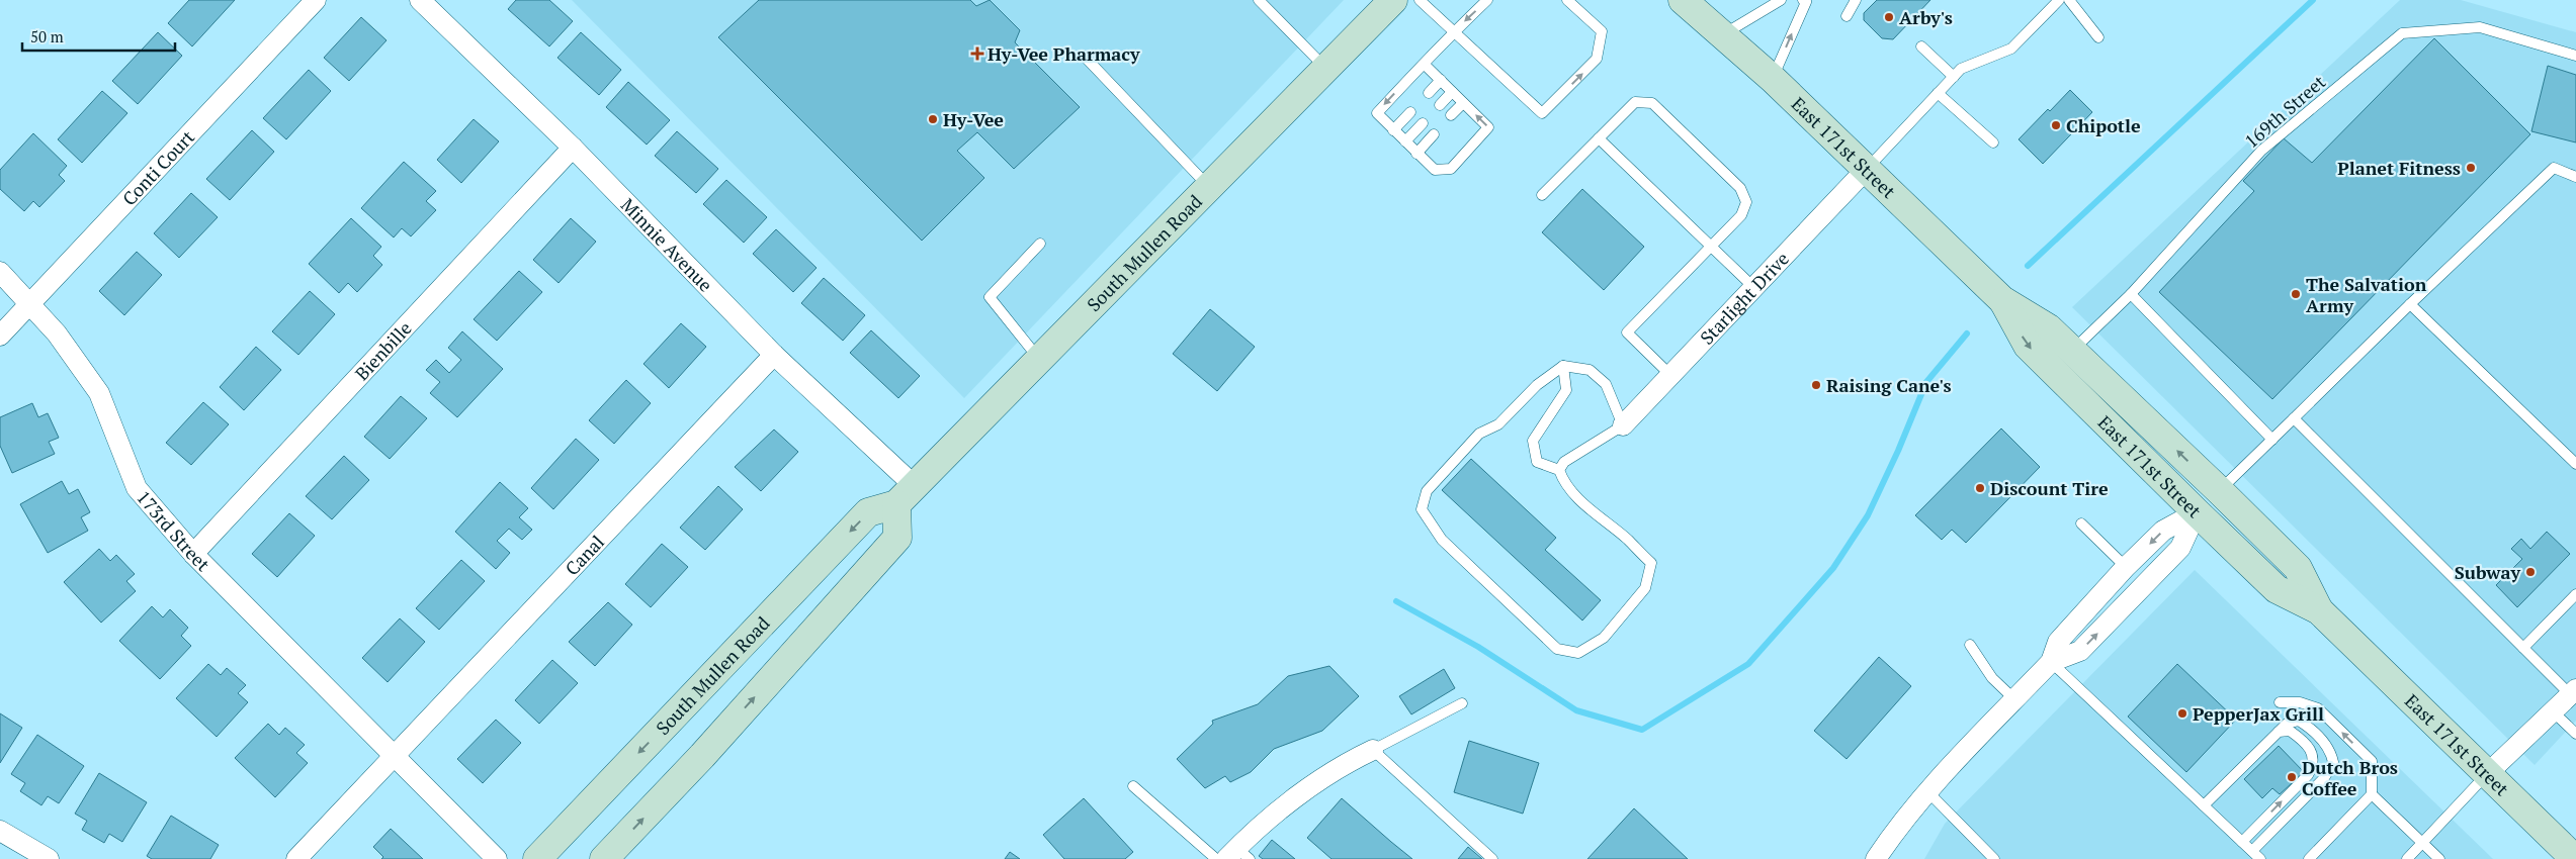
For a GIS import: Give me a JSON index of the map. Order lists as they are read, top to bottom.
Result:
{
  "streets": {
    "main road": ["East 171st Street", "South Mullen Road"],
    "street": [
      "Conti Court",
      "Minnie Avenue",
      "Starlight Drive",
      "Bienbille",
      "173rd Street",
      "Canal"
    ],
    "lane": ["169th Street"]
  },
  "crossings": [
    ["169th Street", "East 171st Street"],
    ["East 171st Street", "Starlight Drive"],
    ["Conti Court", "173rd Street"],
    ["Minnie Avenue", "South Mullen Road"],
    ["Minnie Avenue", "Bienbille"],
    ["Minnie Avenue", "Canal"],
    ["Bienbille", "173rd Street"],
    ["173rd Street", "Canal"]
  ],
  "places": {
    "other": [
      "Arby's",
      "Hy-Vee",
      "Chipotle",
      "Planet Fitness",
      "The Salvation Army",
      "Raising Cane's",
      "Discount Tire",
      "Subway",
      "PepperJax Grill",
      "Dutch Bros Coffee"
    ],
    "health": ["Hy-Vee Pharmacy"]
  },
  "scale_bar": "50 m"
}
